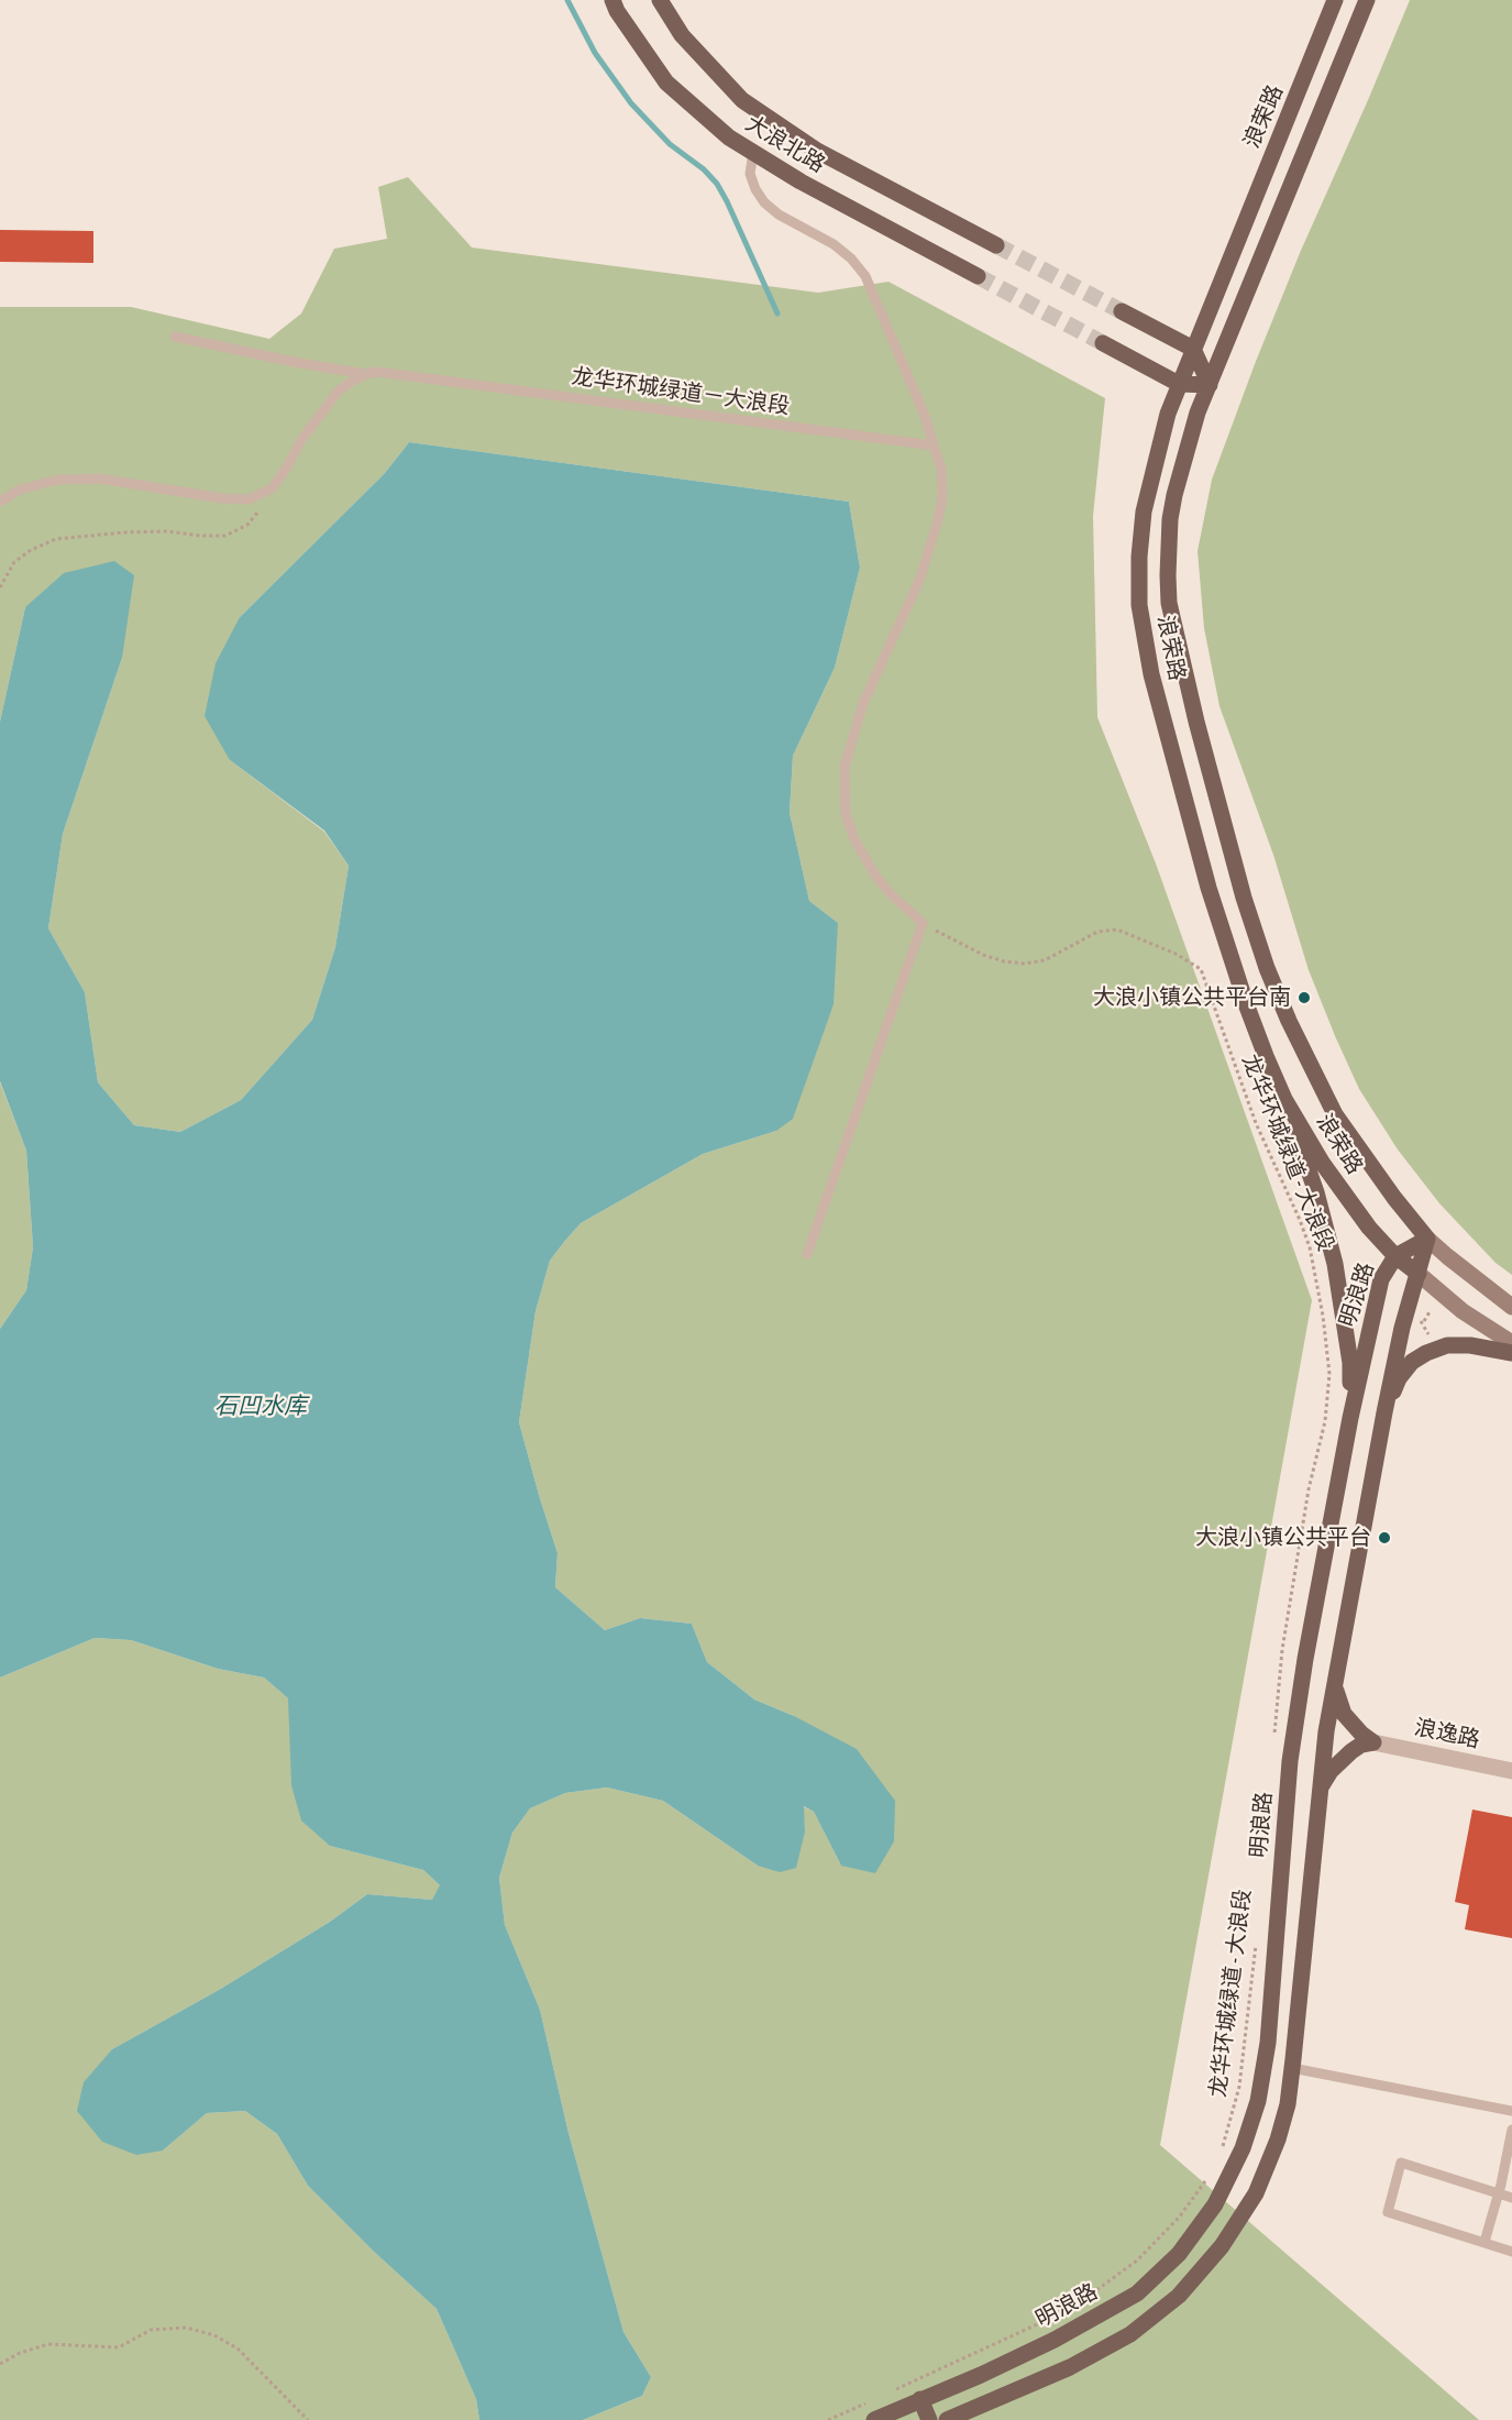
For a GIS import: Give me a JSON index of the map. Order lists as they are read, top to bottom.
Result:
{
  "streets": {
    "main road": ["浪荣路", "大浪北路", "明浪路"],
    "street": ["浪逸路"],
    "lane": ["龙华环城绿道－大浪段"],
    "path": ["龙华环城绿道 - 大浪段"]
  },
  "crossings": [
    ["浪荣路", "明浪路"]
  ],
  "water": ["石凹水库"],
  "places": ["大浪小镇公共平台南", "大浪小镇公共平台"]
}
